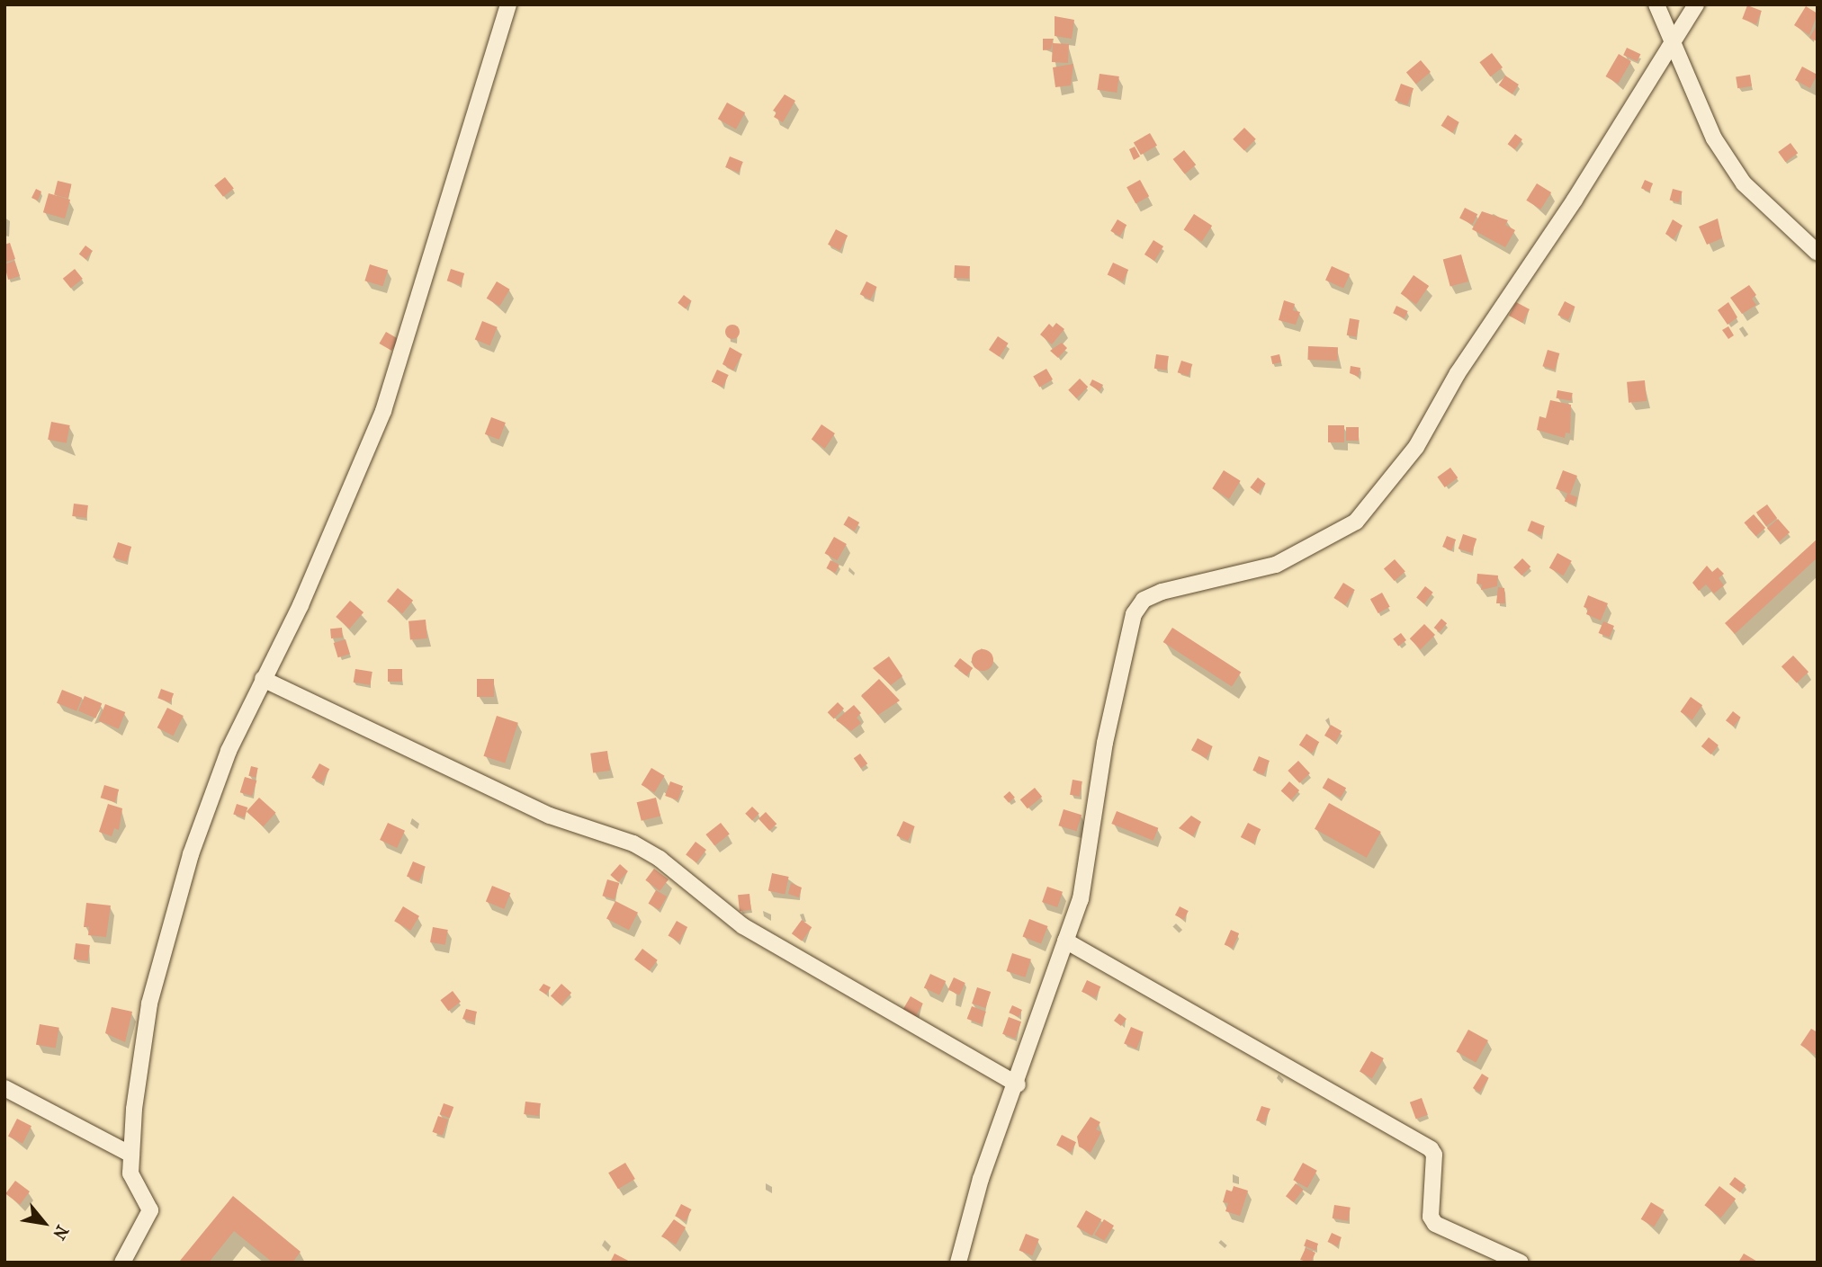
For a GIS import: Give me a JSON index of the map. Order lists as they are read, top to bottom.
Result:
{
  "north": "bottom right"
}
